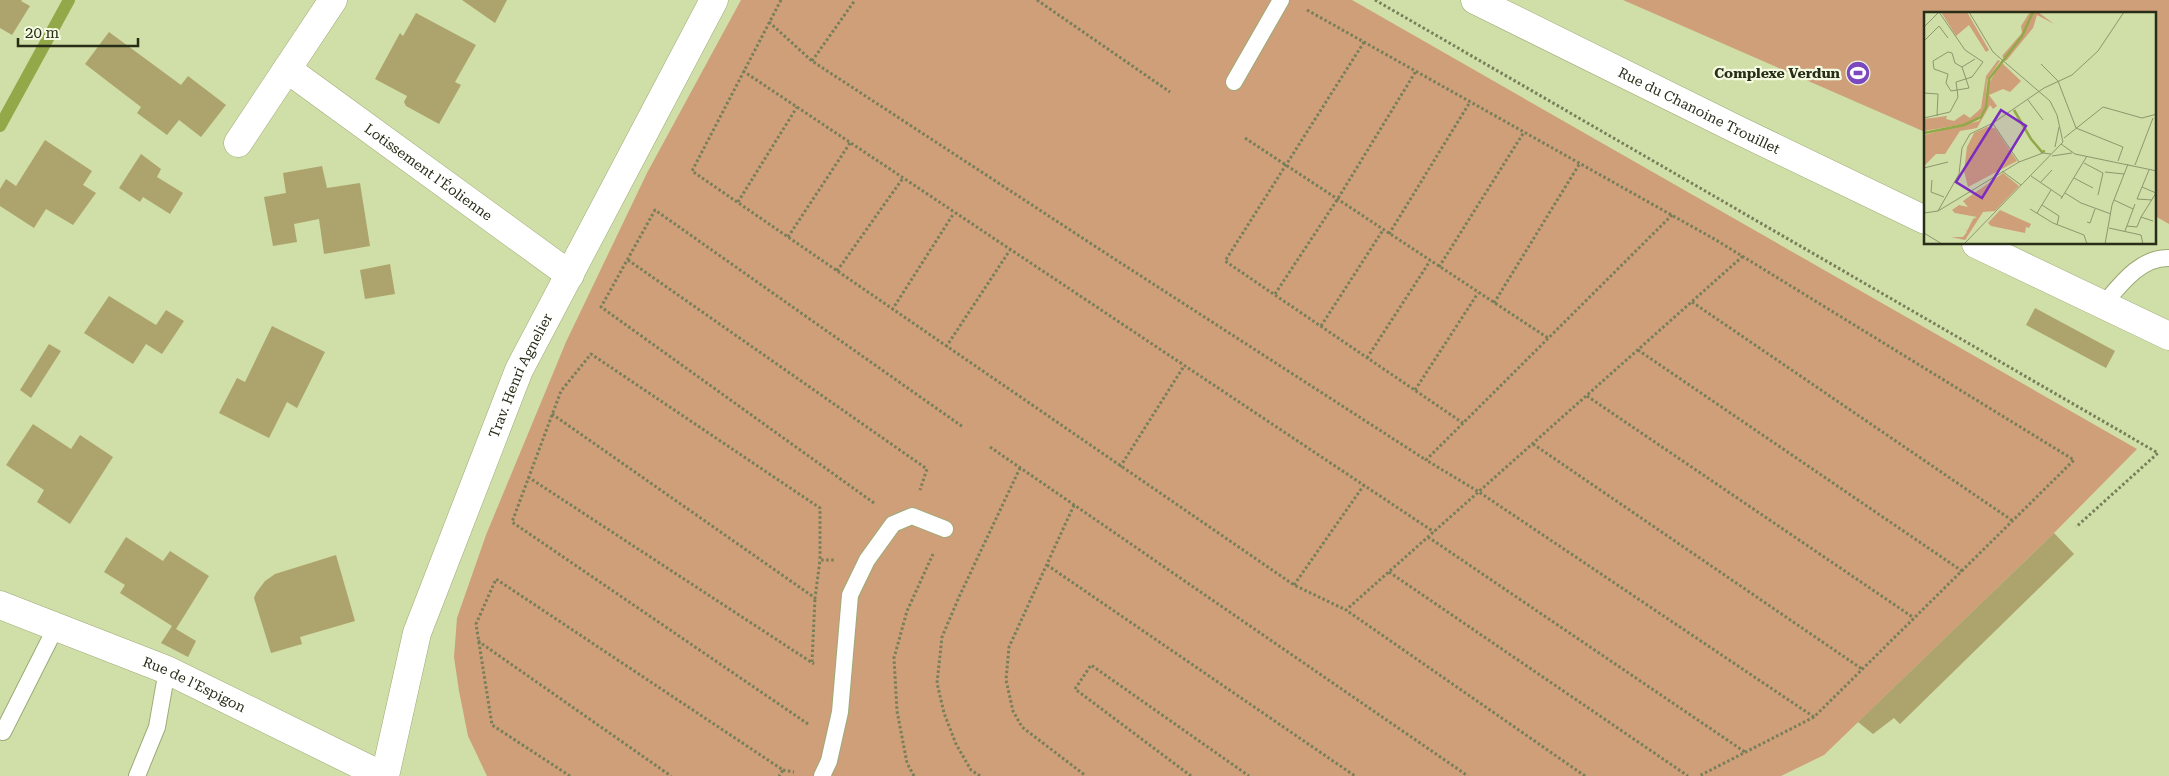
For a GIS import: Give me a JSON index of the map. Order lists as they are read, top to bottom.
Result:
{
  "streets": {
    "street": [
      "Rue du Chanoine Trouillet",
      "Lotissement l'Éolienne",
      "Trav. Henri Agnelier",
      "Rue de l'Espigon"
    ]
  },
  "crossings": [
    ["Lotissement l'Éolienne", "Trav. Henri Agnelier"],
    ["Trav. Henri Agnelier", "Rue de l'Espigon"]
  ],
  "places": {
    "sports": ["Complexe Verdun"]
  },
  "scale_bar": "20 m"
}
